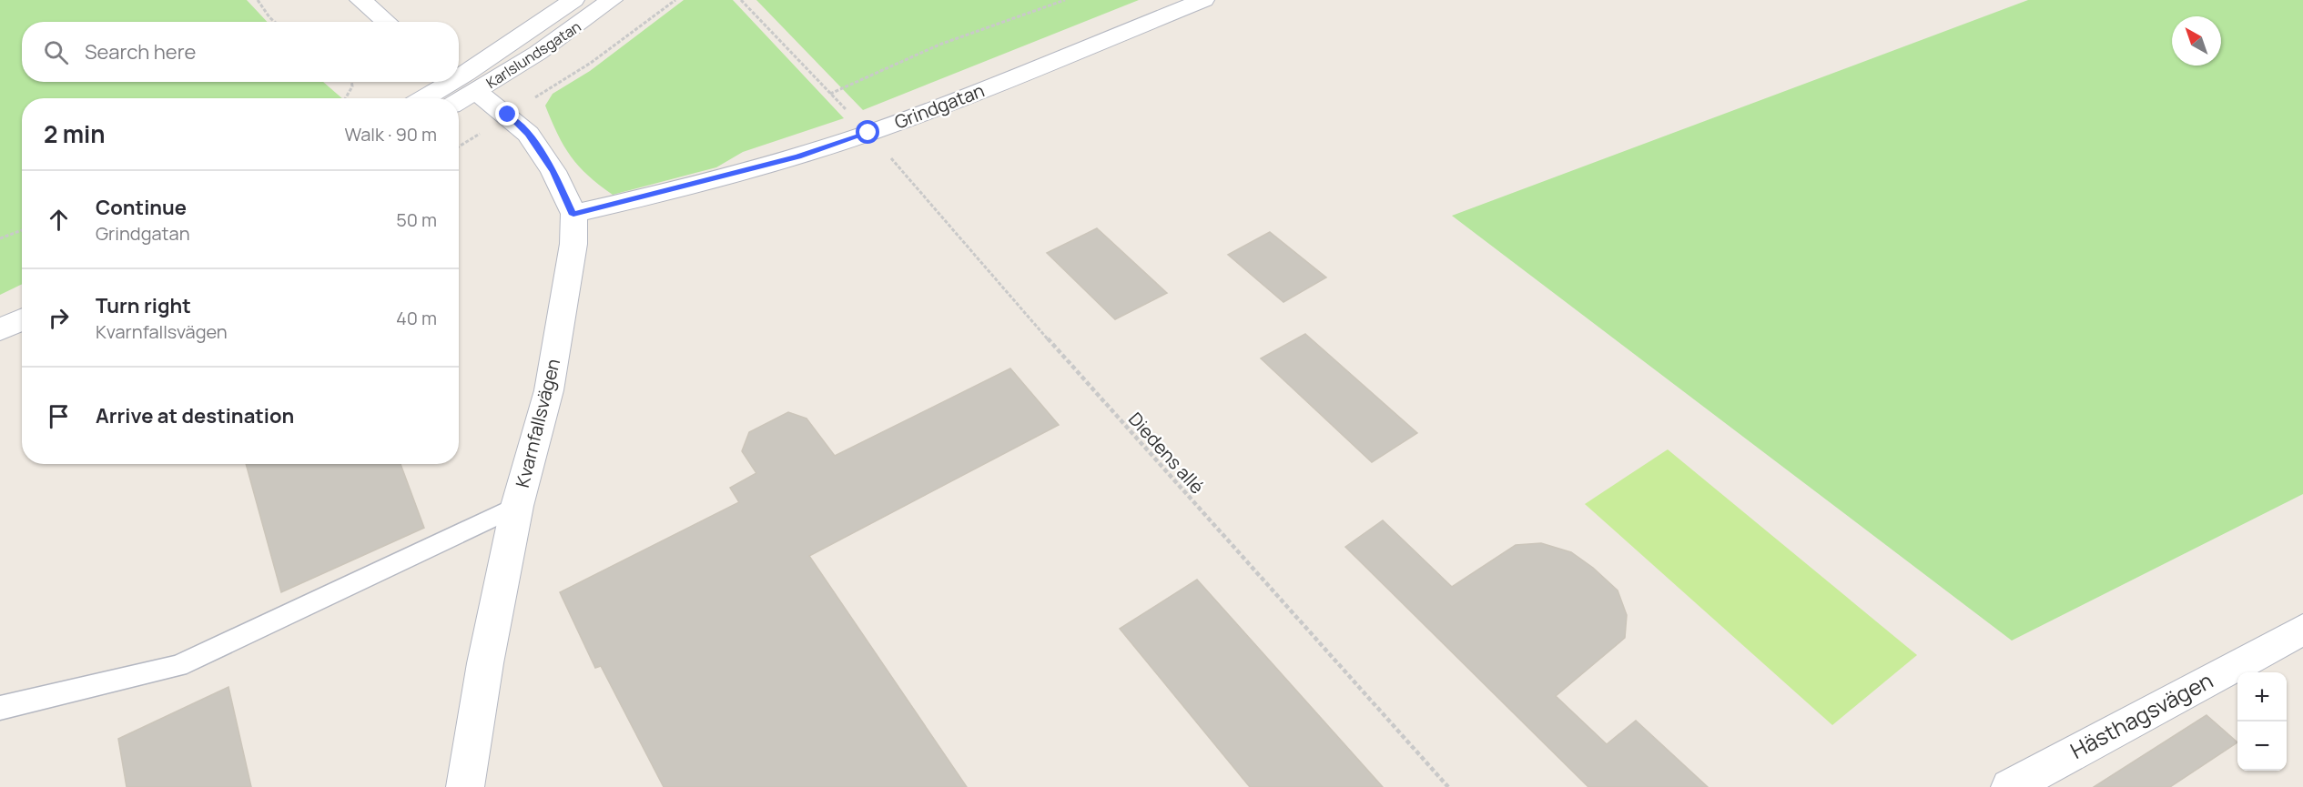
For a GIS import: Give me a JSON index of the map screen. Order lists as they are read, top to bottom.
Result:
{
  "streets": {
    "street": [
      "Karlslundsgatan",
      "Grindgatan",
      "Kvarnfallsvägen",
      "Hästhagsvägen"
    ],
    "path": ["Diedens allé"]
  },
  "crossings": [
    ["Karlslundsgatan", "Kvarnfallsvägen"],
    ["Grindgatan", "Kvarnfallsvägen"],
    ["Grindgatan", "Diedens allé"]
  ],
  "north": "top left",
  "page": {
    "search": "Search here",
    "heading": ["2 min", "Walk · 90 m"],
    "list": [
      ["Continue", "Grindgatan", "50 m"],
      ["Turn right", "Kvarnfallsvägen", "40 m"],
      "Arrive at destination"
    ],
    "map_buttons": ["+", "−"]
  }
}
